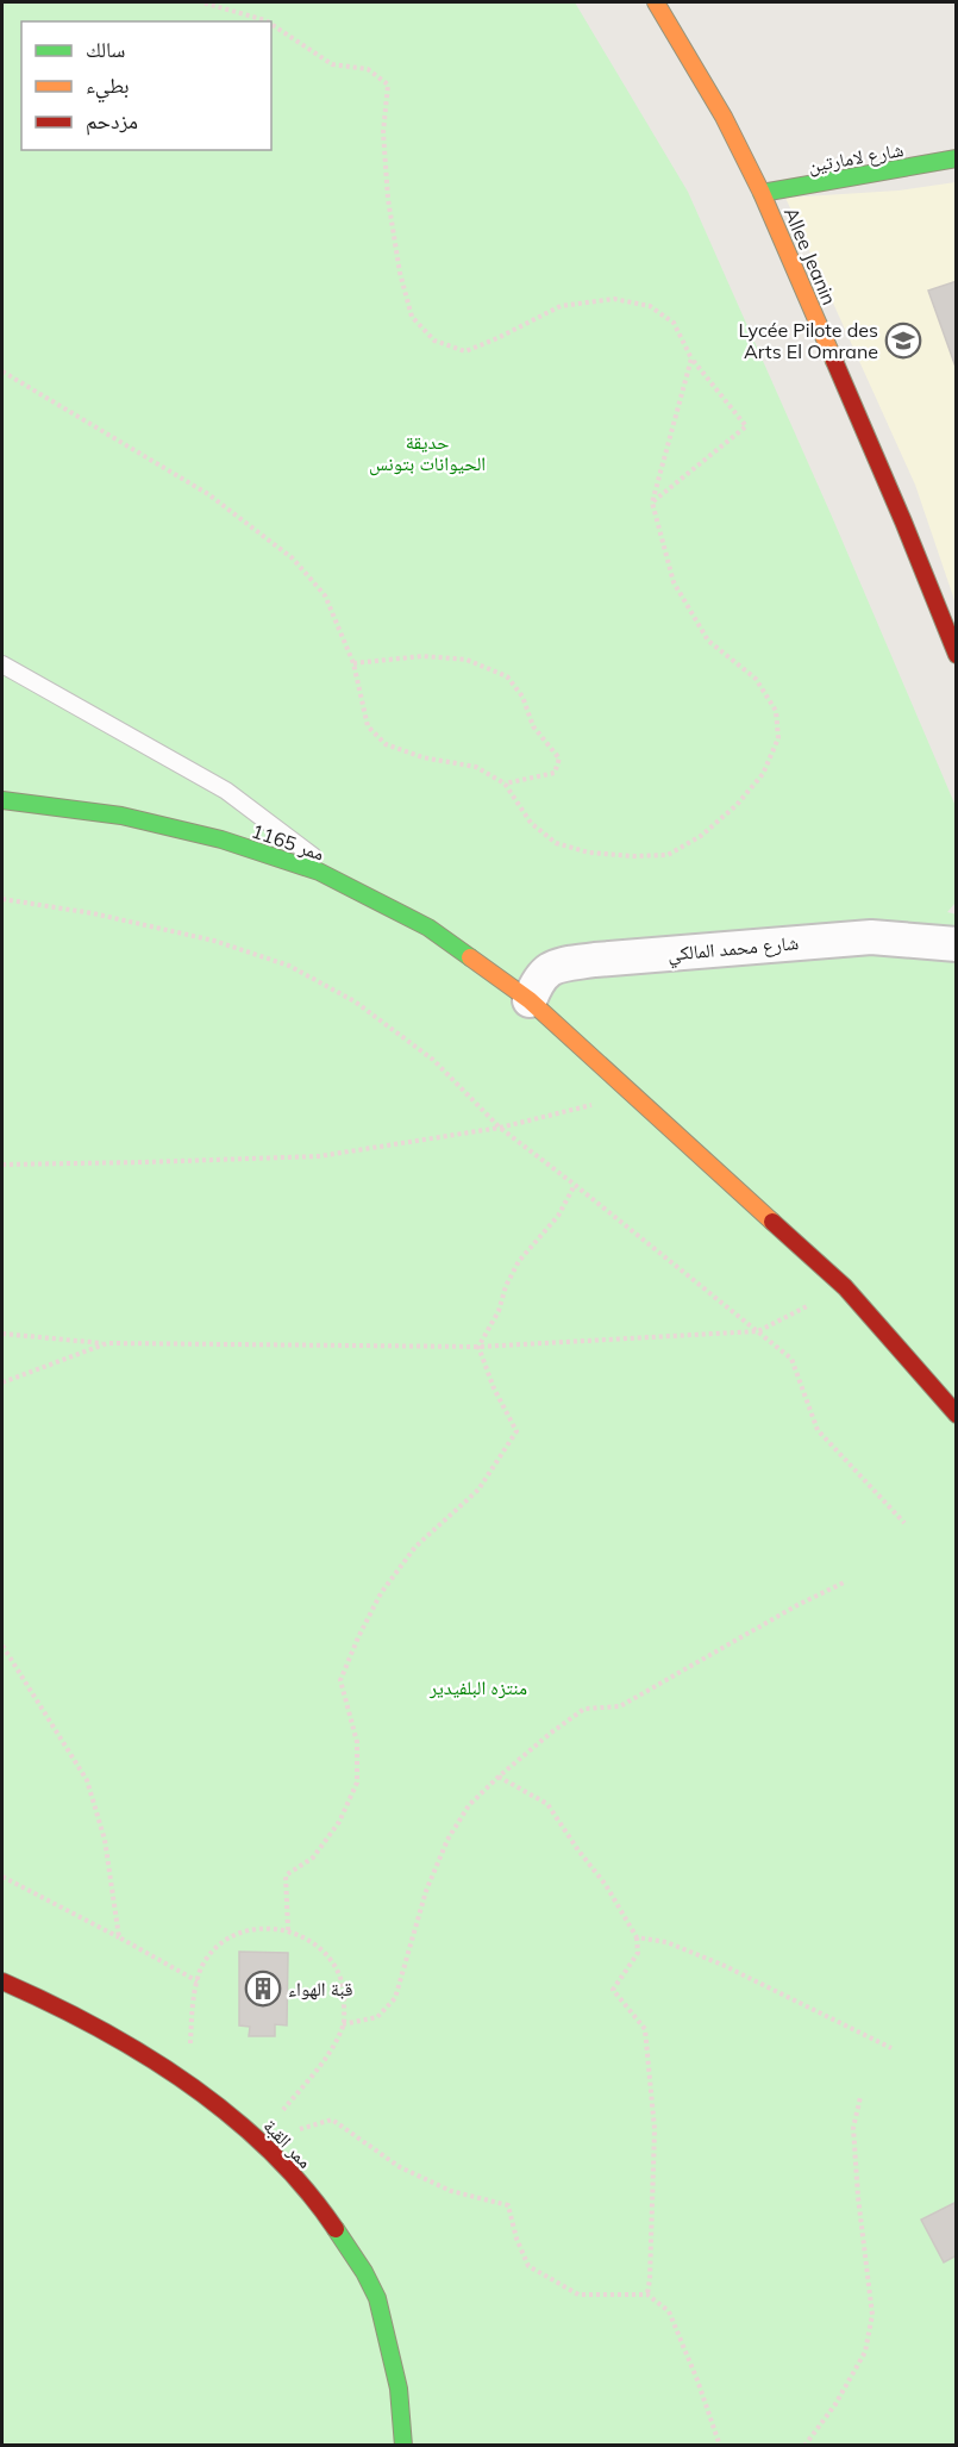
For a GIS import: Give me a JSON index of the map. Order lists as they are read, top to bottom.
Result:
{
  "streets": {
    "street": [
      "شارع لامارتين",
      "Allee Jeanin",
      "ممر 1165",
      "شارع محمد المالكي",
      "ممر القبة"
    ]
  },
  "crossings": [
    ["شارع لامارتين", "Allee Jeanin"],
    ["ممر 1165", "شارع محمد المالكي"]
  ],
  "parks": ["حديقة الحيوانات بتونس", "منتزه البلفيدير"],
  "places": {
    "school or university": ["Lycée Pilote des Arts El Omrane"],
    "building": ["قبة الهواء"]
  },
  "legend": ["سالك", "بطيء", "مزدحم"]
}
